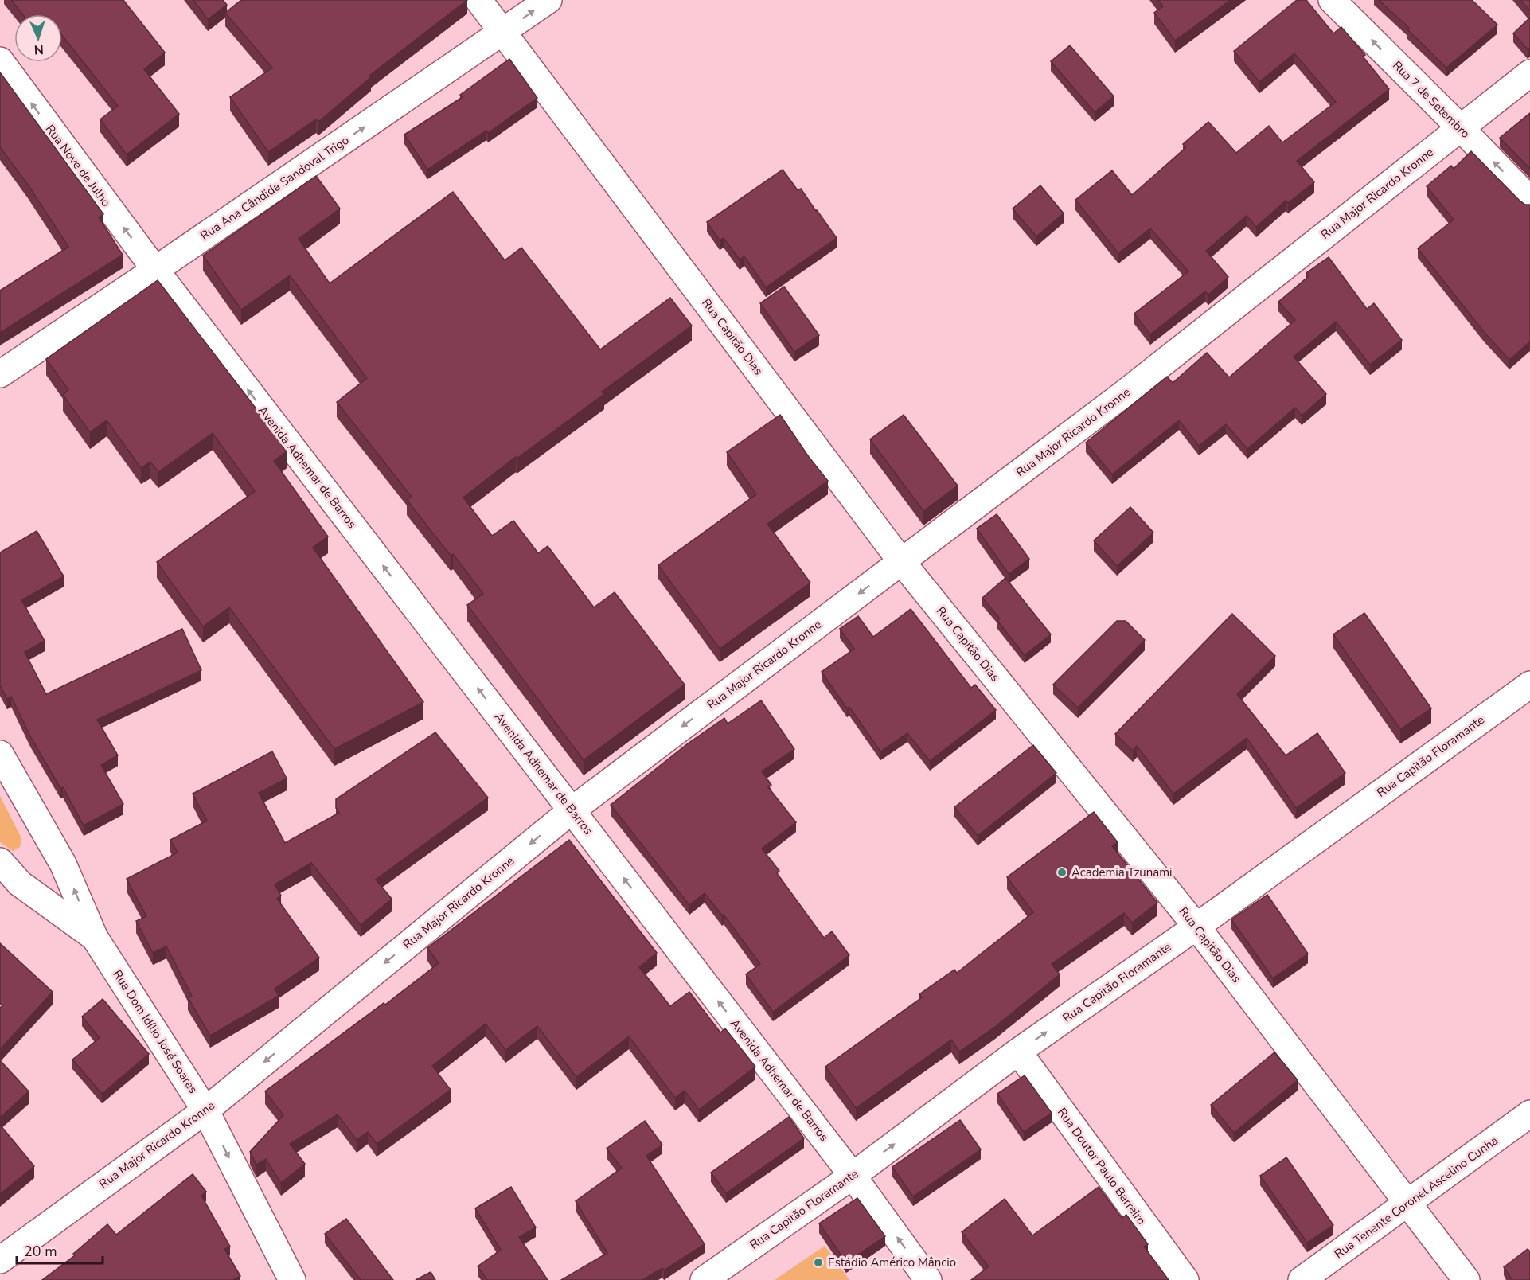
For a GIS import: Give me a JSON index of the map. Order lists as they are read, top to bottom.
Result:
{
  "streets": {
    "street": [
      "Rua 7 de Setembro",
      "Rua Nove de Julho",
      "Rua Ana Cândida Sandoval Trigo",
      "Rua Major Ricardo Kronne",
      "Rua Capitão Dias",
      "Avenida Adhemar de Barros",
      "Rua Capitão Floramante",
      "Rua Dom Idílio José Soares",
      "Rua Doutor Paulo Barreiro",
      "Rua Tenente Coronel Ascelino Cunha"
    ]
  },
  "crossings": [
    ["Rua 7 de Setembro", "Rua Major Ricardo Kronne"],
    ["Rua Nove de Julho", "Rua Ana Cândida Sandoval Trigo"],
    ["Rua Nove de Julho", "Avenida Adhemar de Barros"],
    ["Rua Ana Cândida Sandoval Trigo", "Rua Capitão Dias"],
    ["Rua Ana Cândida Sandoval Trigo", "Avenida Adhemar de Barros"],
    ["Rua Major Ricardo Kronne", "Rua Capitão Dias"],
    ["Rua Major Ricardo Kronne", "Avenida Adhemar de Barros"],
    ["Rua Major Ricardo Kronne", "Rua Dom Idílio José Soares"],
    ["Rua Capitão Dias", "Rua Capitão Floramante"],
    ["Rua Capitão Dias", "Rua Tenente Coronel Ascelino Cunha"],
    ["Avenida Adhemar de Barros", "Rua Capitão Floramante"],
    ["Rua Capitão Floramante", "Rua Doutor Paulo Barreiro"]
  ],
  "one_way": [
    "Rua 7 de Setembro",
    "Rua Nove de Julho",
    "Rua Ana Cândida Sandoval Trigo",
    "Rua Major Ricardo Kronne",
    "Avenida Adhemar de Barros",
    "Rua Capitão Floramante"
  ],
  "places": ["Academia Tzunami", "Estádio Américo Mâncio"],
  "scale_bar": "20 m",
  "north": "bottom"
}
